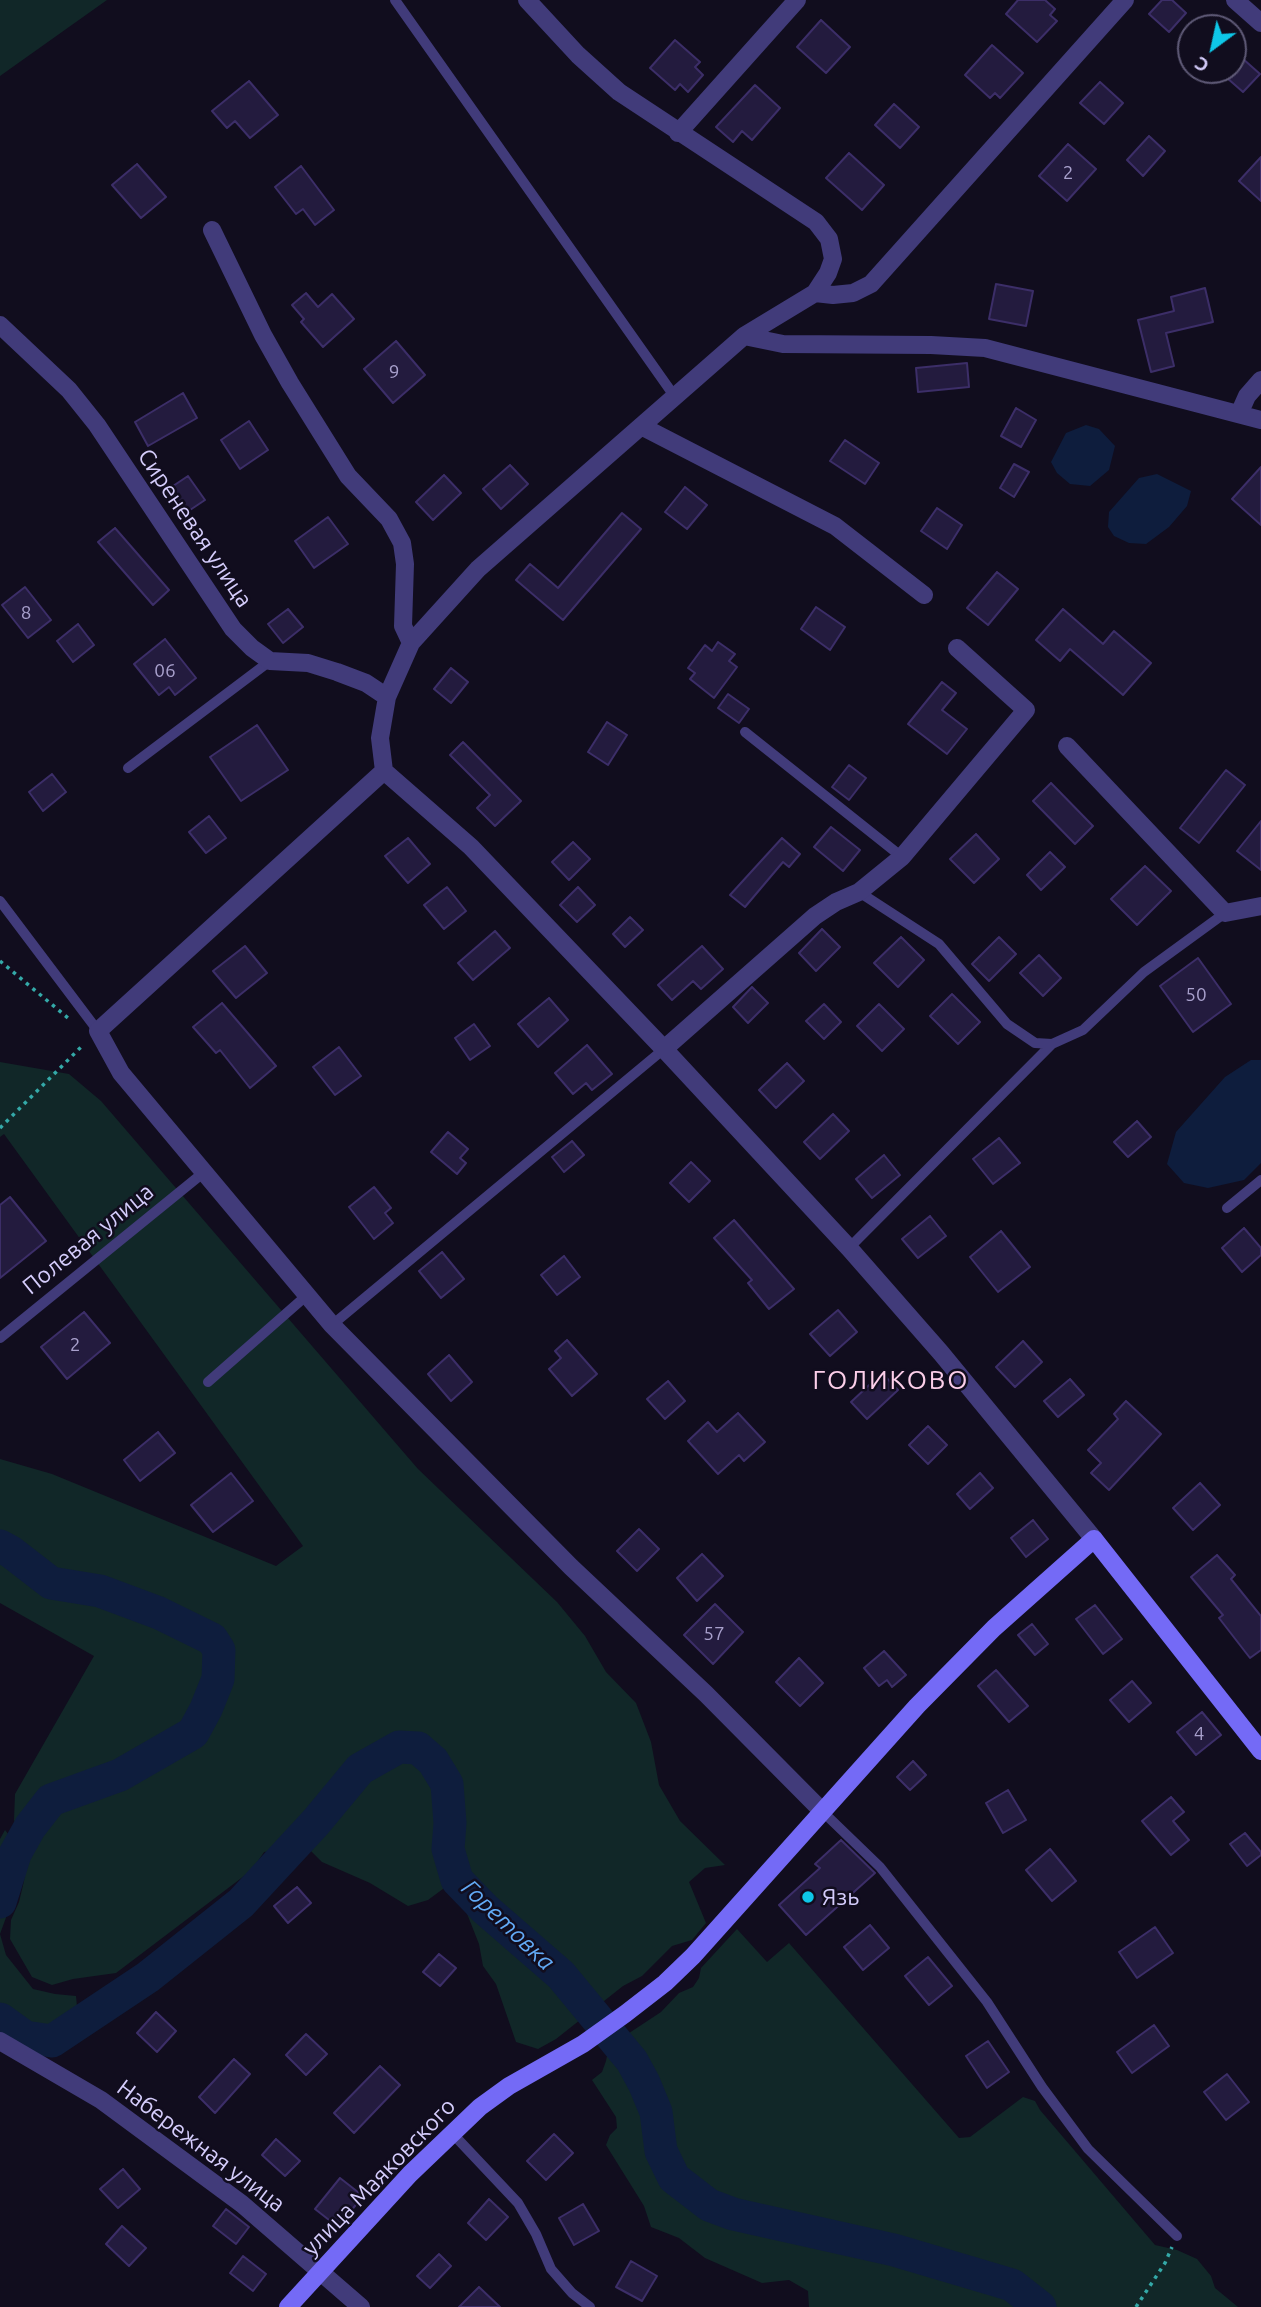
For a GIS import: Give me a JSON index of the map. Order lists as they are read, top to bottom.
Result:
{
  "streets": {
    "street": ["Сиреневая улица", "Набережная улица", "улица Маяковского"],
    "lane": ["Полевая улица"]
  },
  "crossings": [
    ["Набережная улица", "улица Маяковского"]
  ],
  "districts": ["ГОЛИКОВО"],
  "water": ["Горетовка"],
  "places": ["Язь"],
  "house_numbers": [
    "2",
    "9",
    "8",
    "06",
    "50",
    "2",
    "57",
    "4"
  ],
  "north": "bottom left"
}
